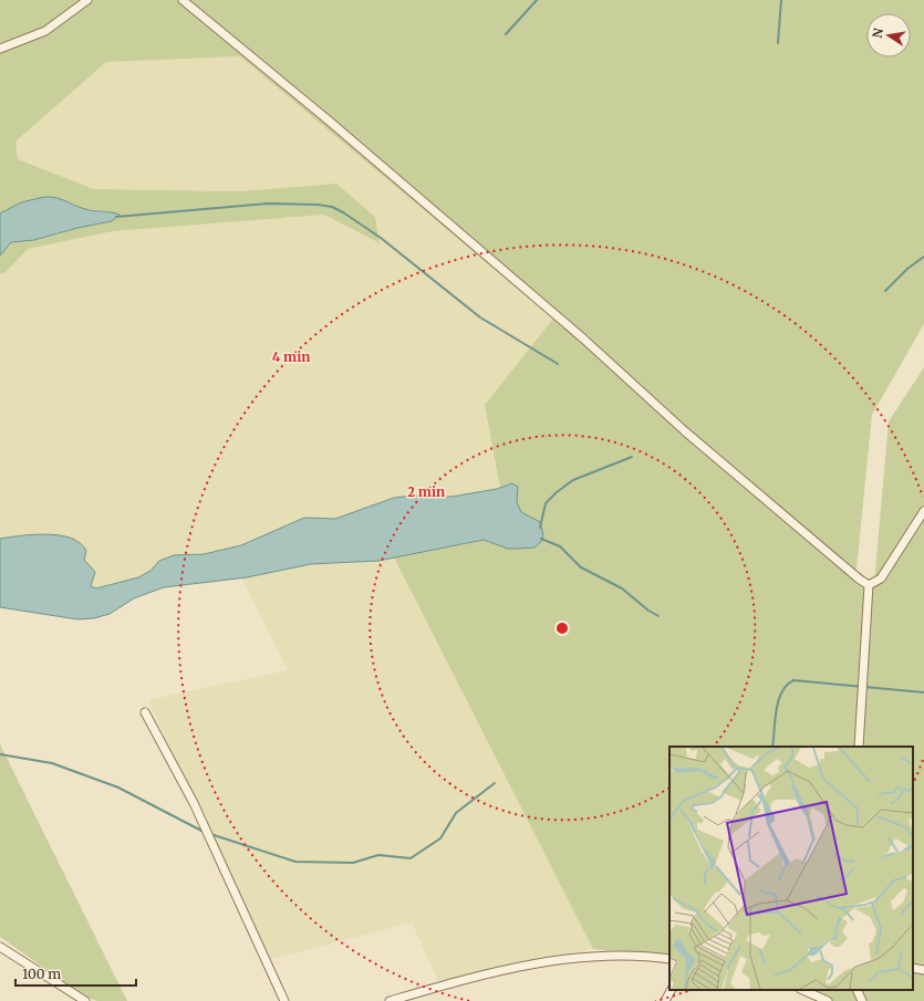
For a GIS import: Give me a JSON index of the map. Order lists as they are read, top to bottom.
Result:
{
  "scale_bar": "100 m",
  "north": "left",
  "rings": ["4 min", "2 min"]
}
